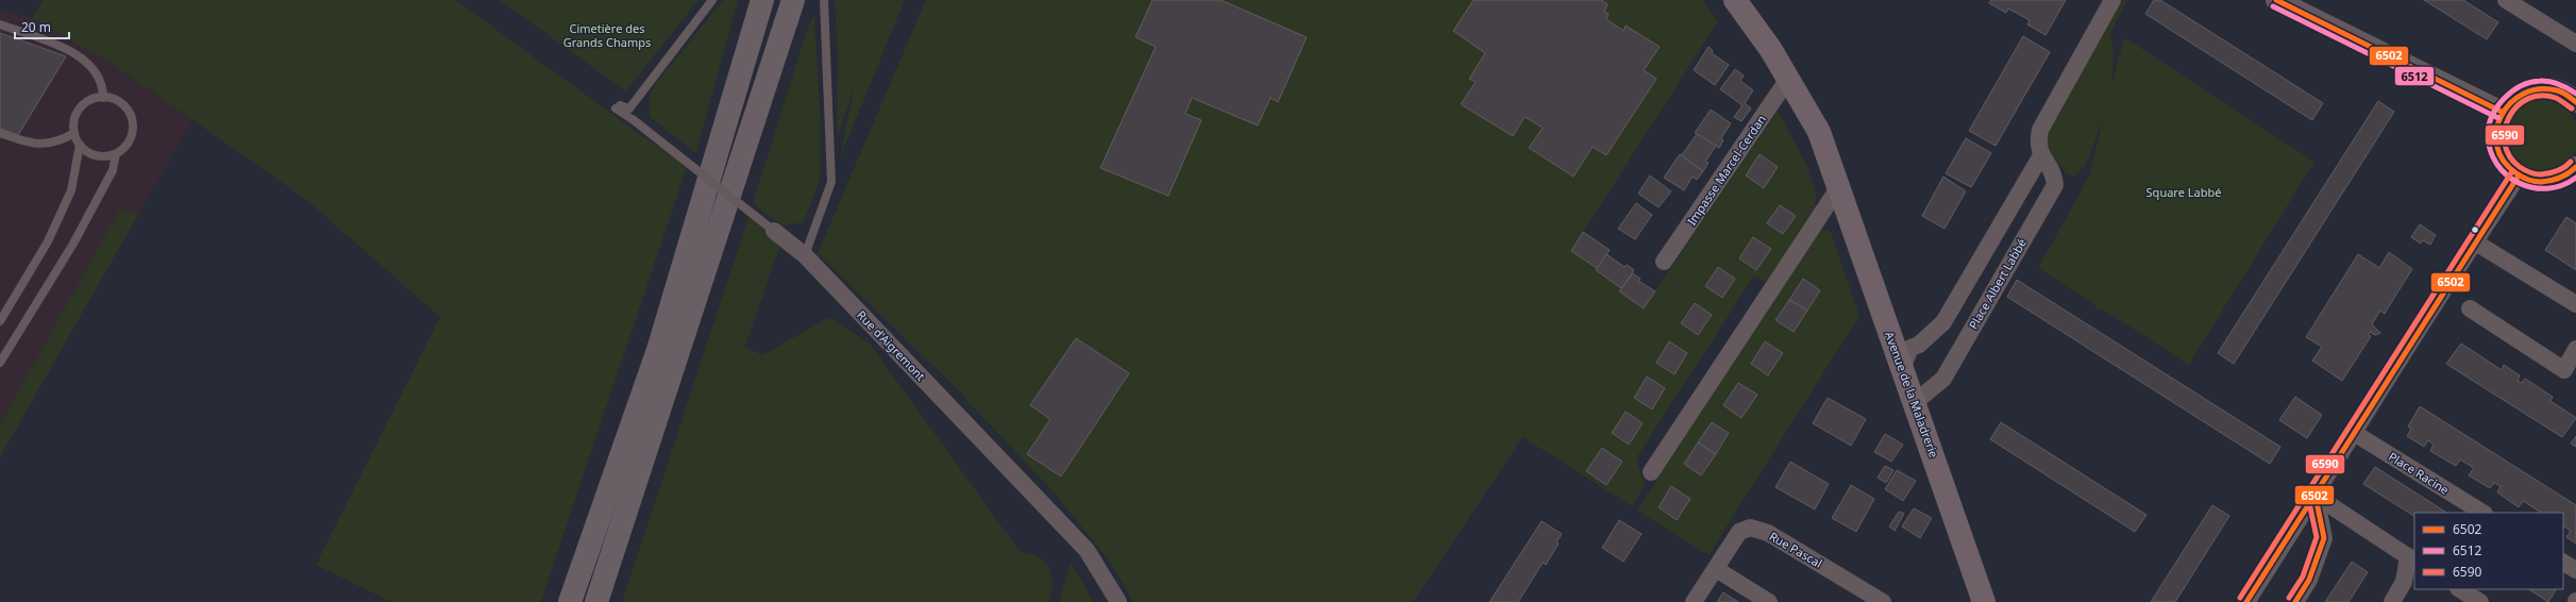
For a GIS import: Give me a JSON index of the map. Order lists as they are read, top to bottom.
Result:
{
  "streets": {
    "main road": ["Avenue de la Maladrerie"],
    "street": [
      "Impasse Marcel-Cerdan",
      "Place Albert Labbé",
      "Rue d'Aigremont",
      "Place Racine",
      "Rue Pascal"
    ]
  },
  "crossings": [
    ["Impasse Marcel-Cerdan", "Avenue de la Maladrerie"],
    ["Place Albert Labbé", "Avenue de la Maladrerie"]
  ],
  "parks": ["Cimetière des Grands Champs", "Square Labbé"],
  "lines": ["transit line 6502", "transit line 6512", "transit line 6590"],
  "legend": ["6502", "6512", "6590"],
  "scale_bar": "20 m"
}
